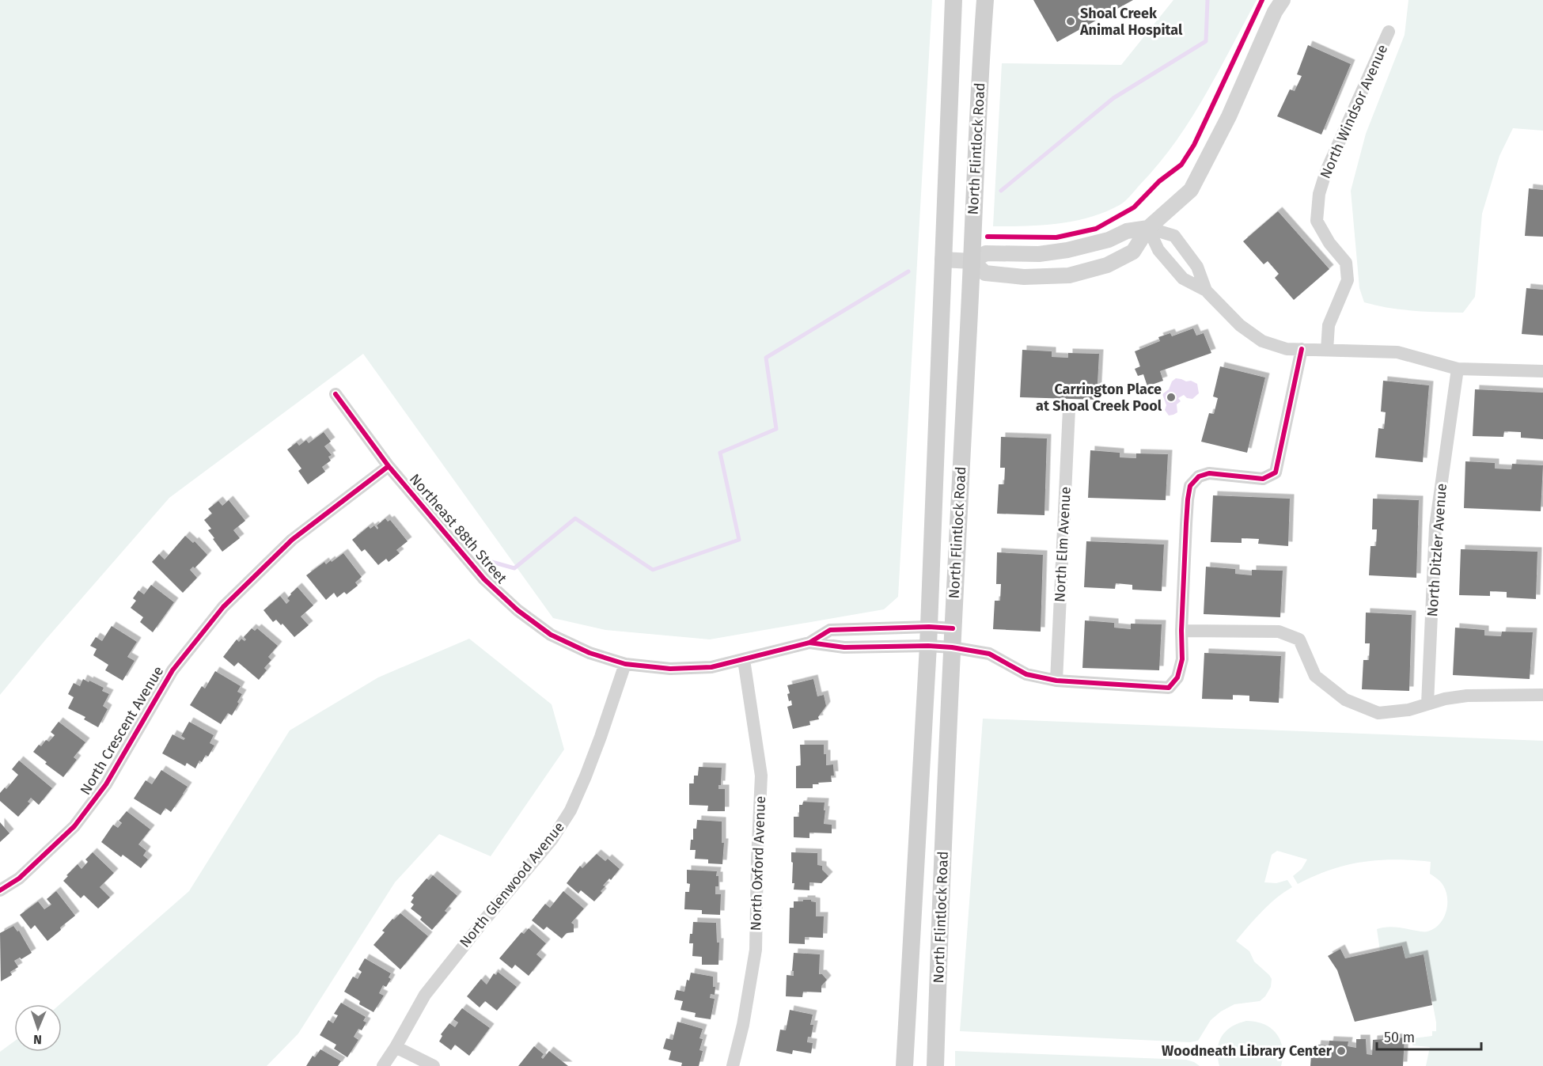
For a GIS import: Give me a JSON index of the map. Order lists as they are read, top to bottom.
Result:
{
  "streets": {
    "main road": ["North Flintlock Road"],
    "street": [
      "North Windsor Avenue",
      "Northeast 88th Street",
      "North Elm Avenue",
      "North Ditzler Avenue",
      "North Crescent Avenue",
      "North Oxford Avenue",
      "North Glenwood Avenue"
    ]
  },
  "crossings": [
    ["North Flintlock Road", "Northeast 88th Street"],
    ["Northeast 88th Street", "North Elm Avenue"],
    ["Northeast 88th Street", "North Crescent Avenue"],
    ["Northeast 88th Street", "North Oxford Avenue"],
    ["Northeast 88th Street", "North Glenwood Avenue"]
  ],
  "places": ["Shoal Creek Animal Hospital", "Carrington Place at Shoal Creek Pool", "Woodneath Library Center"],
  "scale_bar": "50 m",
  "north": "bottom"
}
